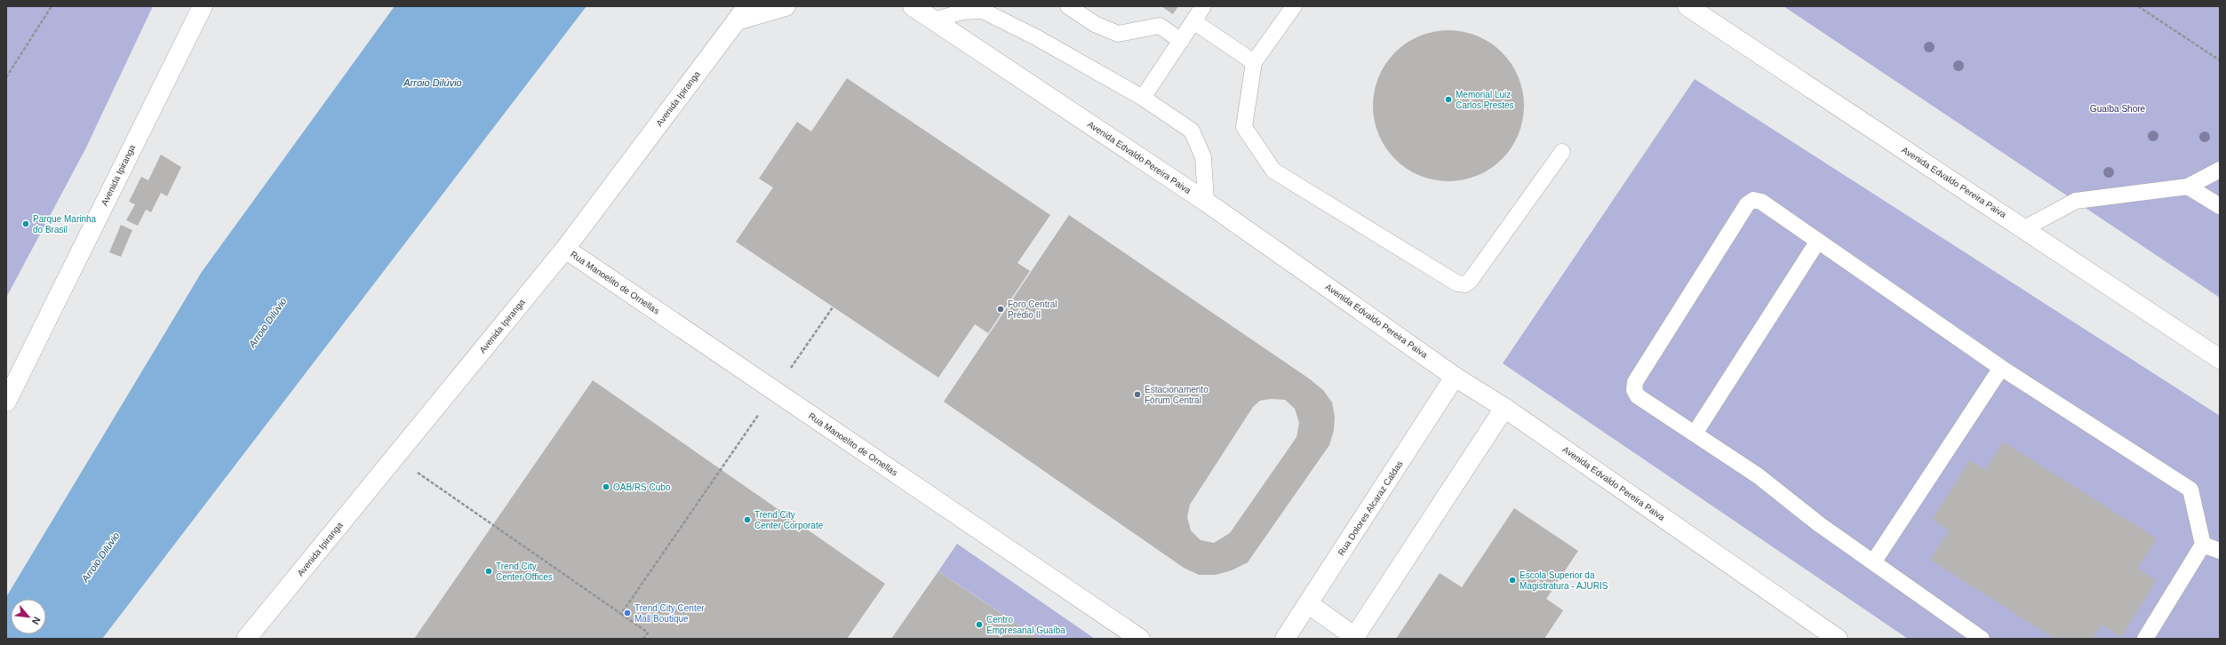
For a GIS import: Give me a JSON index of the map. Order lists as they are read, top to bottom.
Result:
{
  "streets": {
    "main road": [
      "Avenida Ipiranga",
      "Avenida Edvaldo Pereira Paiva",
      "Rua Manoelito de Ornellas",
      "Rua Dolores Alcaraz Caldas"
    ]
  },
  "crossings": [
    ["Avenida Ipiranga", "Rua Manoelito de Ornellas"],
    ["Avenida Edvaldo Pereira Paiva", "Rua Dolores Alcaraz Caldas"]
  ],
  "water": ["Arroio Dilúvio"],
  "parks": ["Guaíba Shore"],
  "places": [
    "Memorial Luiz Carlos Prestes",
    "Parque Marinha do Brasil",
    "Foro Central Prédio II",
    "Estacionamento Fórum Central",
    "OAB/RS Cubo",
    "Trend City Center Corporate",
    "Trend City Center Offices",
    "Escola Superior da Magistratura - AJURIS",
    "Trend City Center Mall Boutique",
    "Centro Empresarial Guaíba"
  ],
  "north": "bottom right"
}
